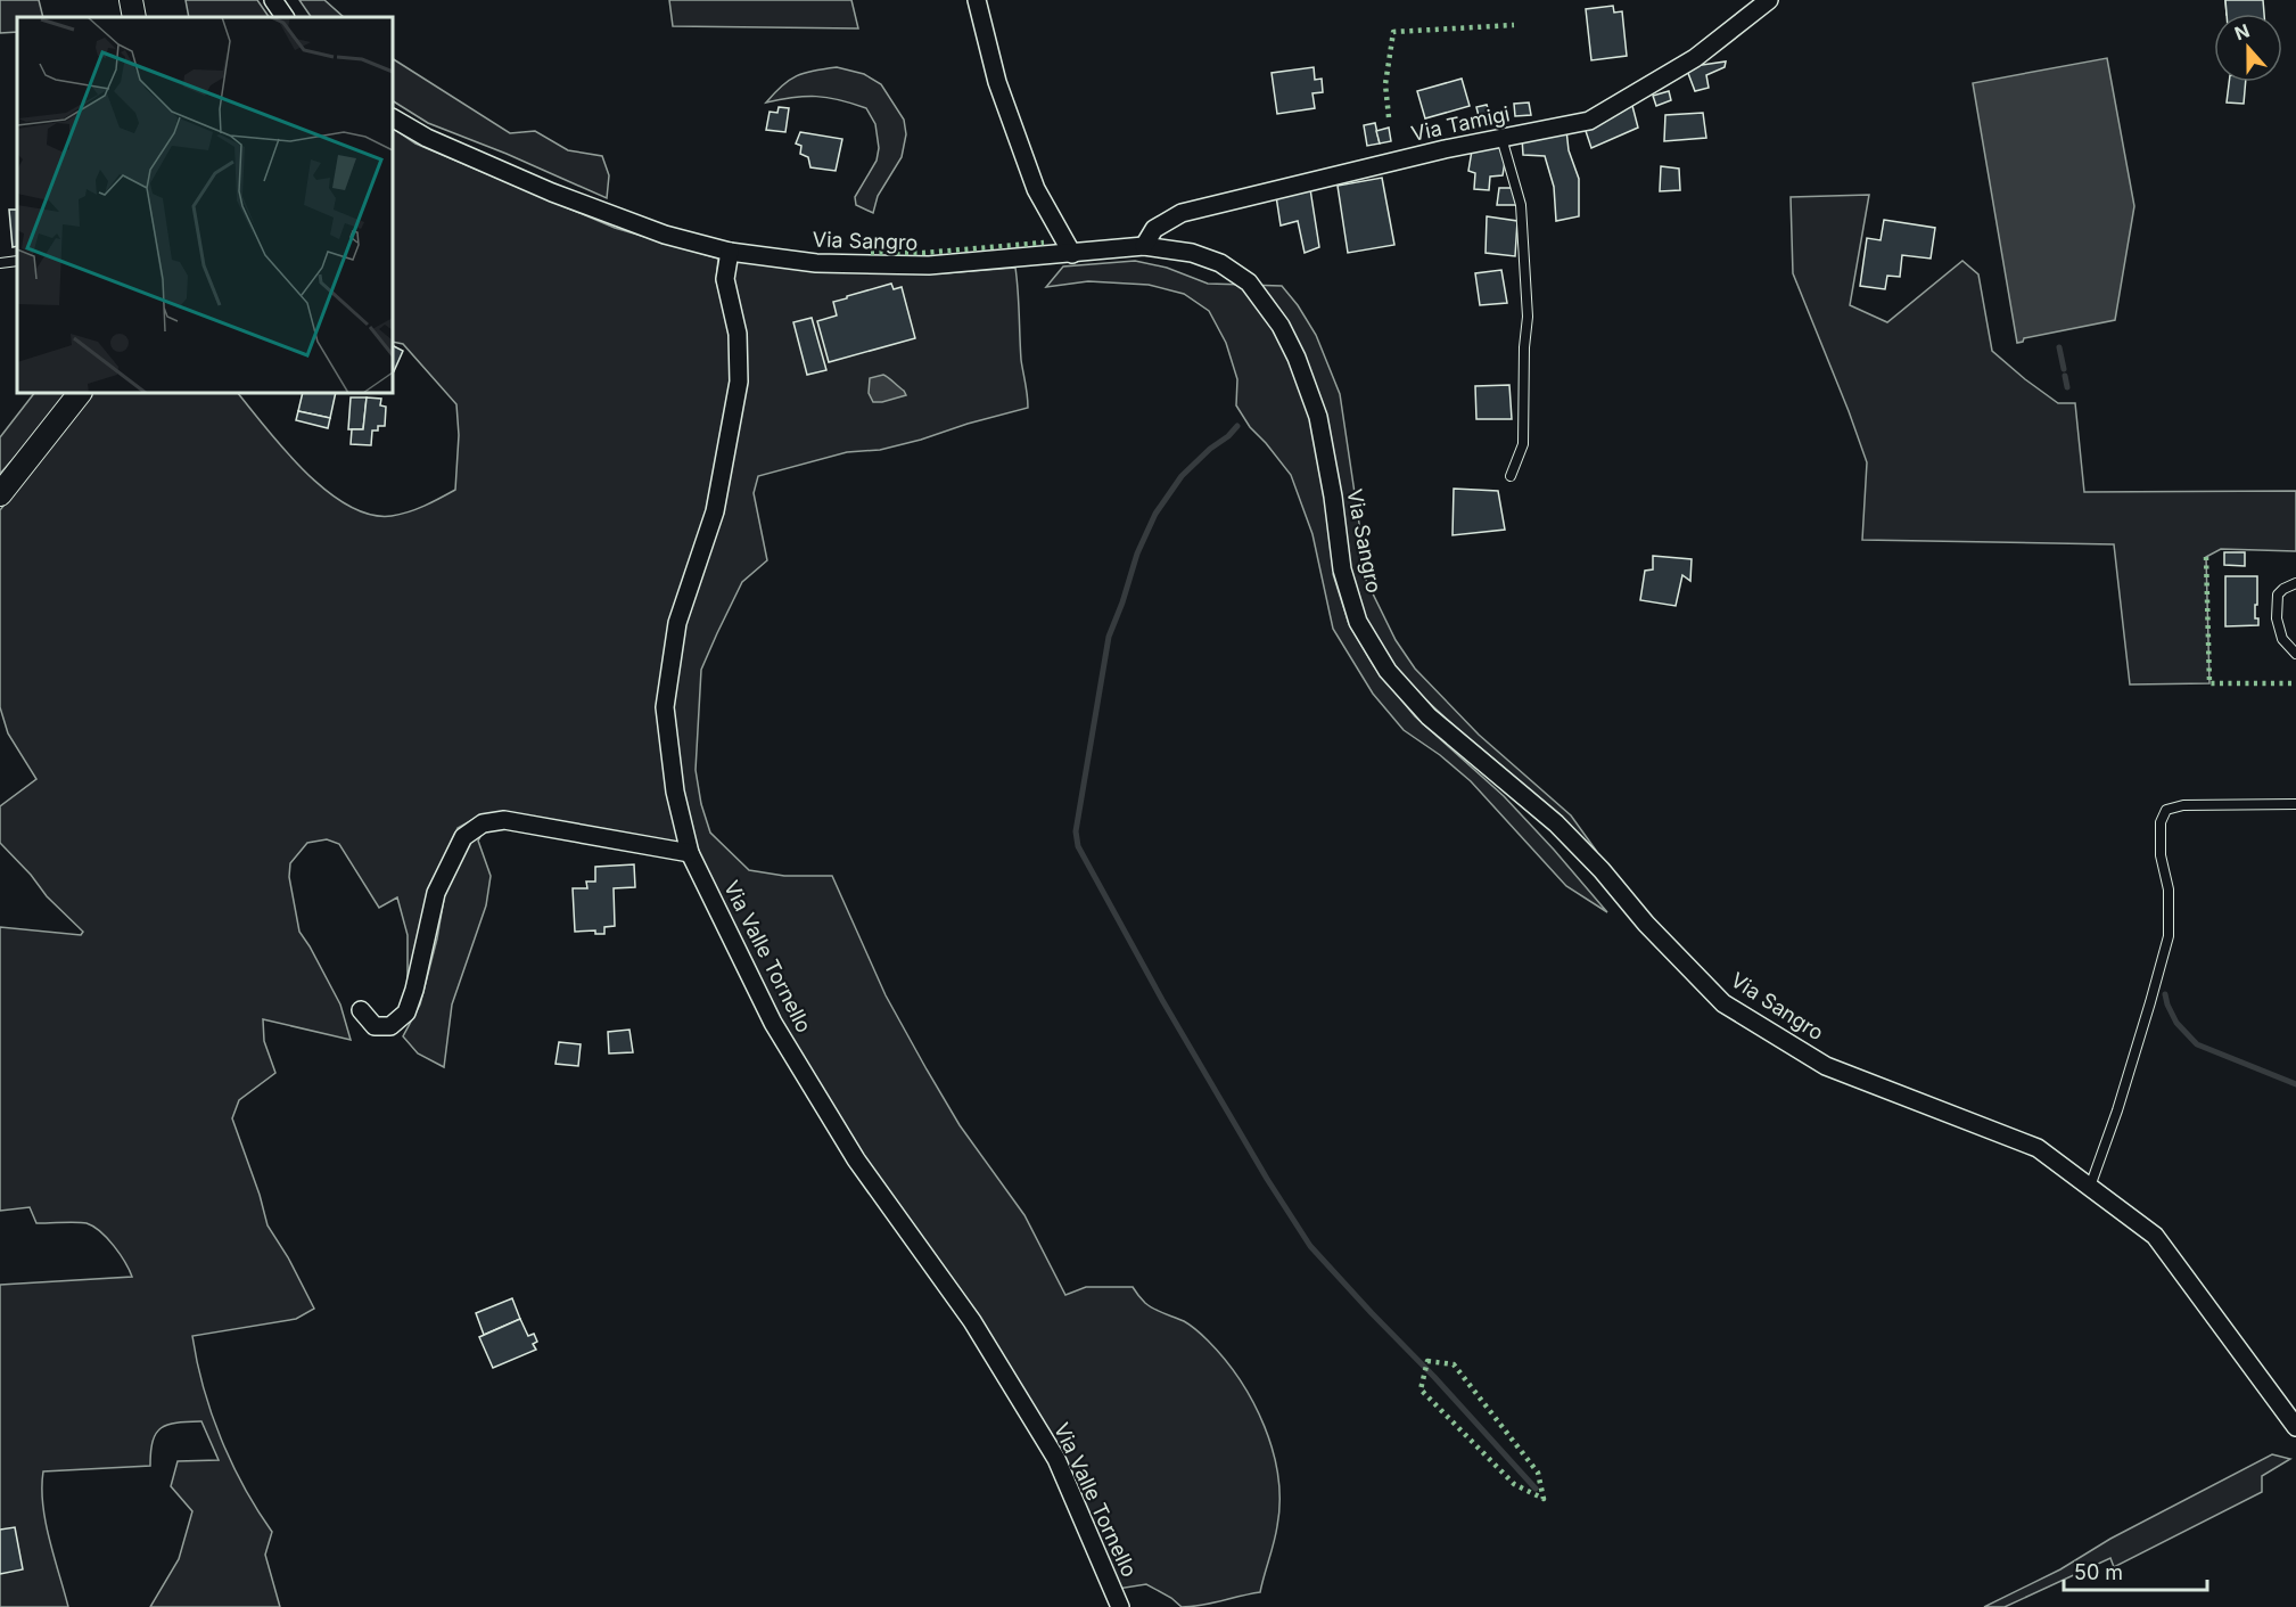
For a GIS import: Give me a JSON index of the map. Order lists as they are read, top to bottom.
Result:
{
  "streets": {
    "street": ["Via Tamigi", "Via Sangro", "Via Valle Tornello"]
  },
  "crossings": [
    ["Via Tamigi", "Via Sangro"],
    ["Via Sangro", "Via Valle Tornello"]
  ],
  "scale_bar": "50 m",
  "north": "top"
}
